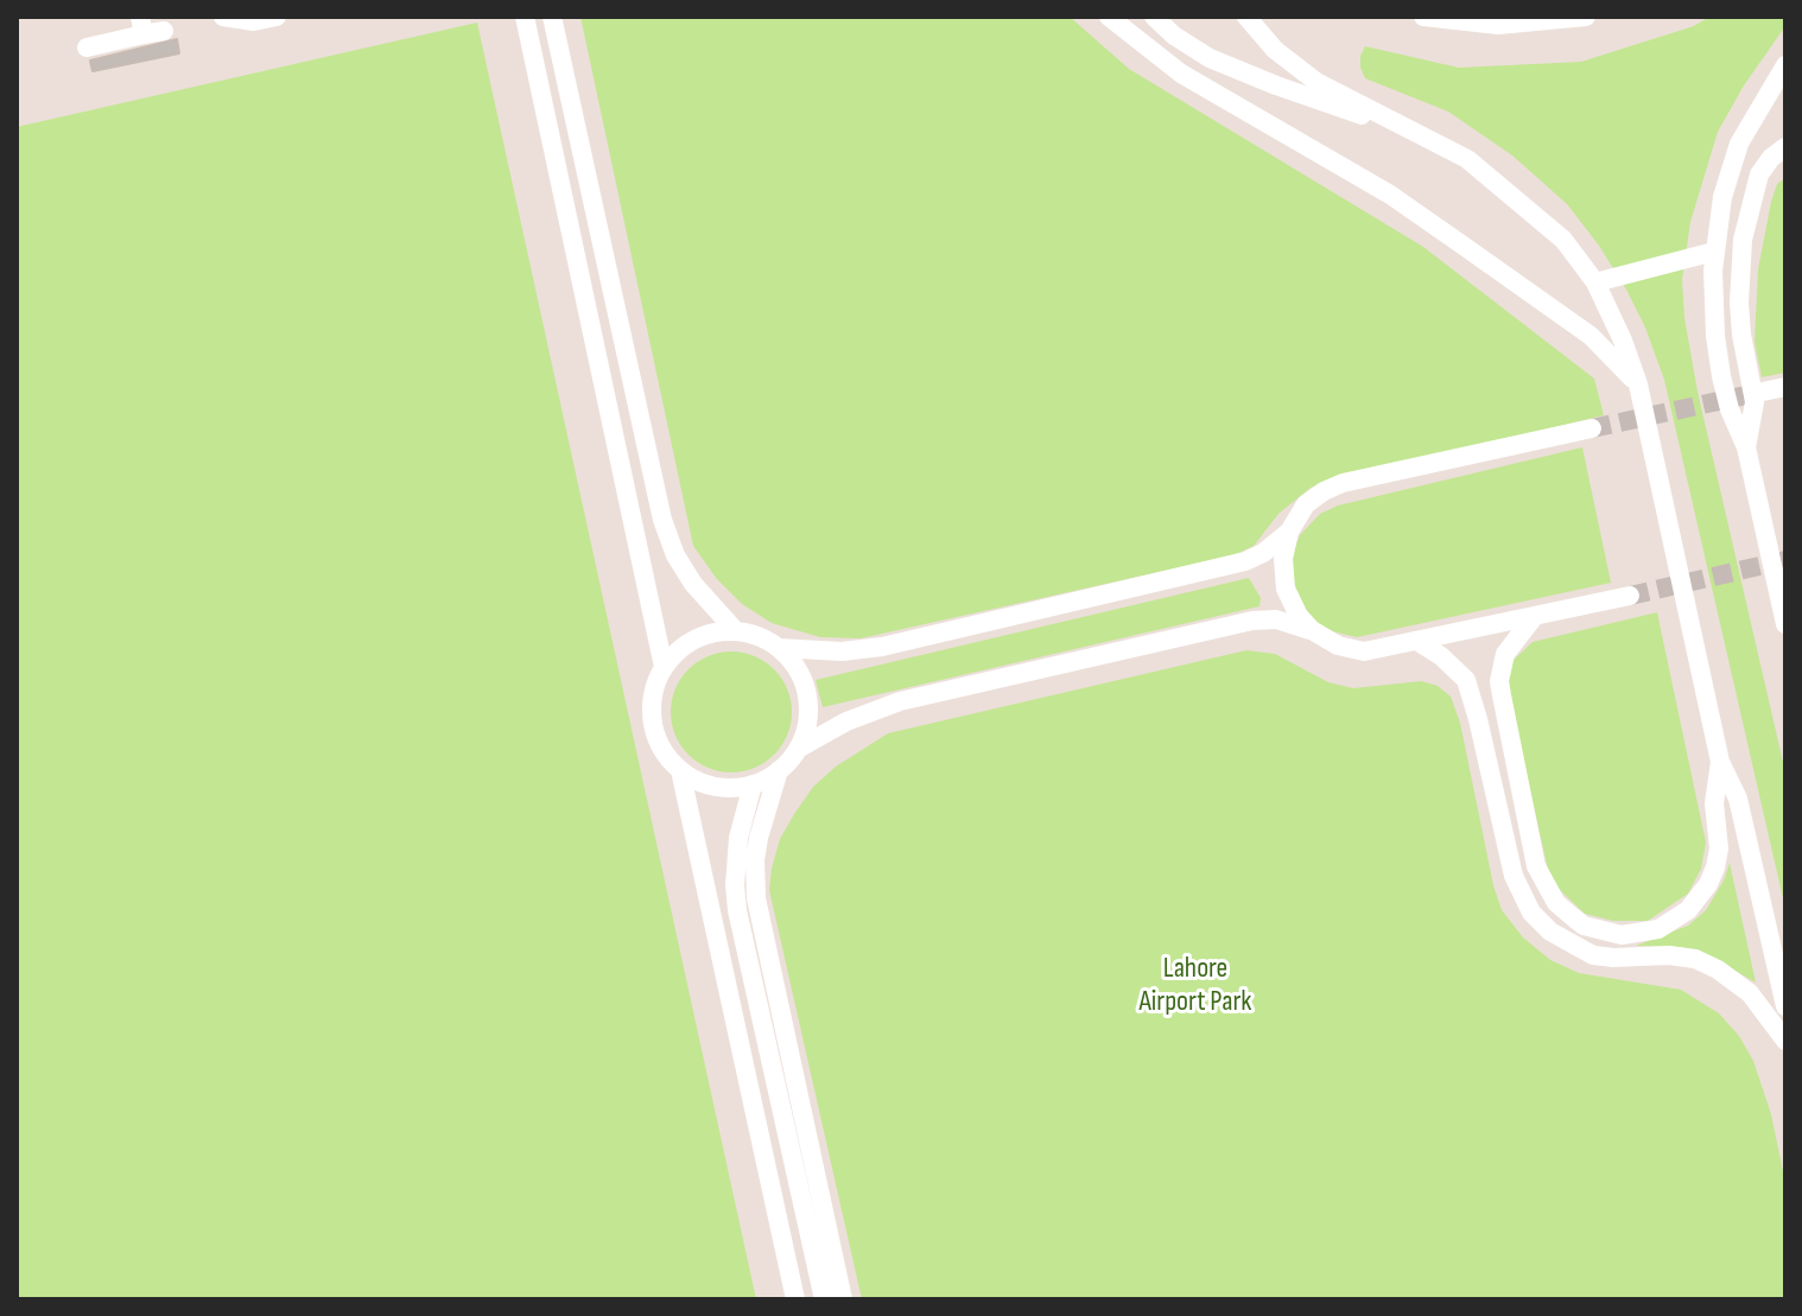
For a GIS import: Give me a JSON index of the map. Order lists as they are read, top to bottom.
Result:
{
  "parks": ["Lahore Airport Park"]
}
